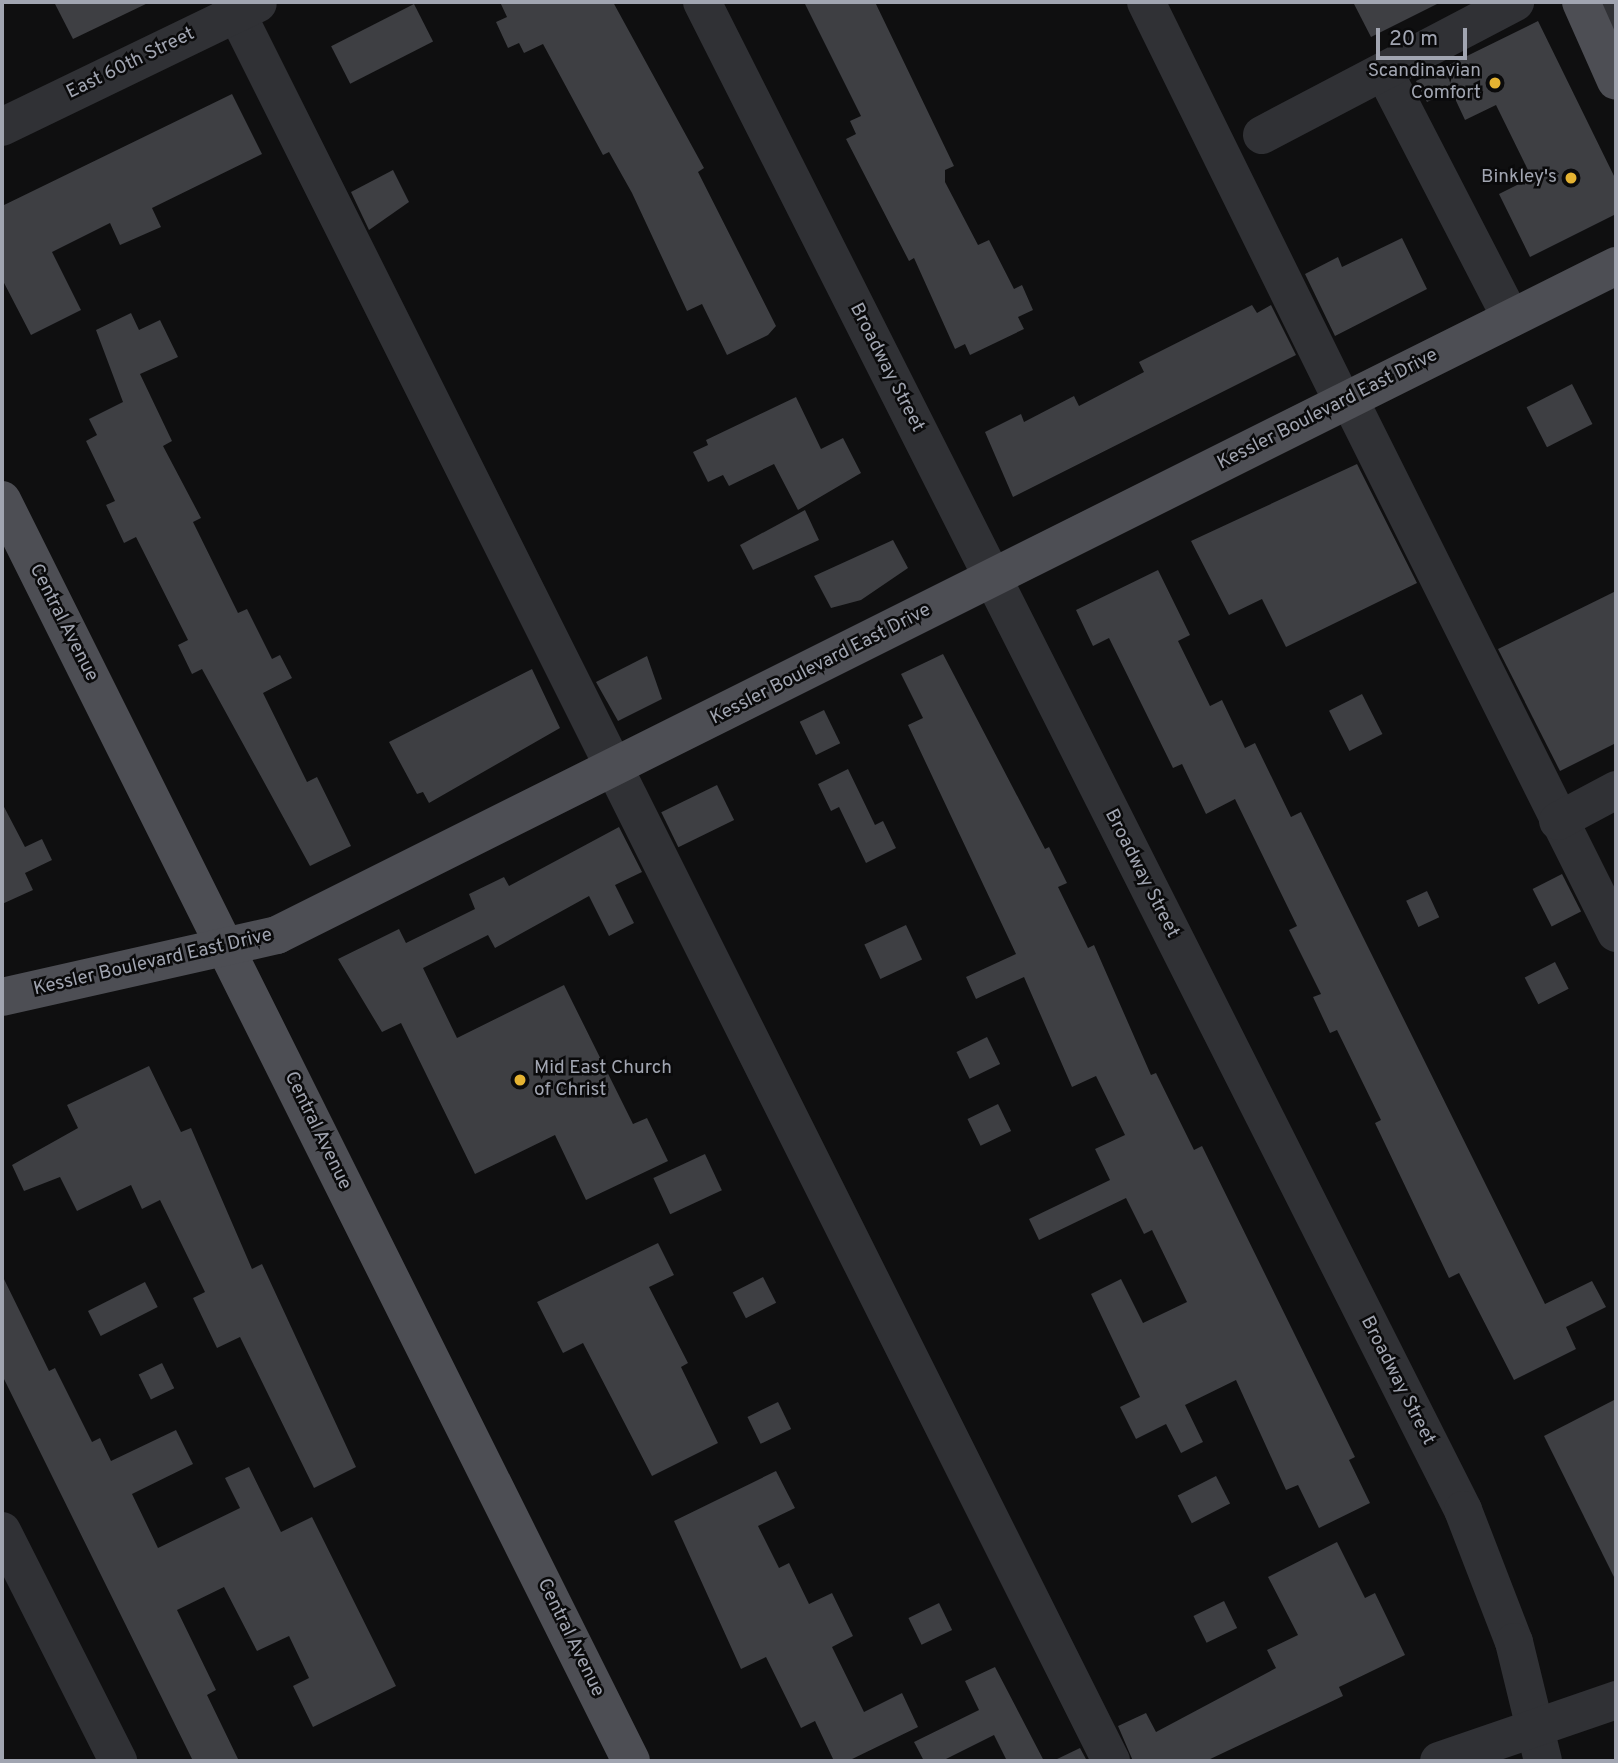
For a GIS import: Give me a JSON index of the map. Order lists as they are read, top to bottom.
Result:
{
  "streets": {
    "main road": ["Kessler Boulevard East Drive", "Central Avenue"],
    "street": ["East 60th Street", "Broadway Street"]
  },
  "crossings": [
    ["Broadway Street", "Kessler Boulevard East Drive"],
    ["Kessler Boulevard East Drive", "Central Avenue"]
  ],
  "places": ["Scandinavian Comfort", "Binkley's", "Mid East Church of Christ"],
  "scale_bar": "20 m"
}
